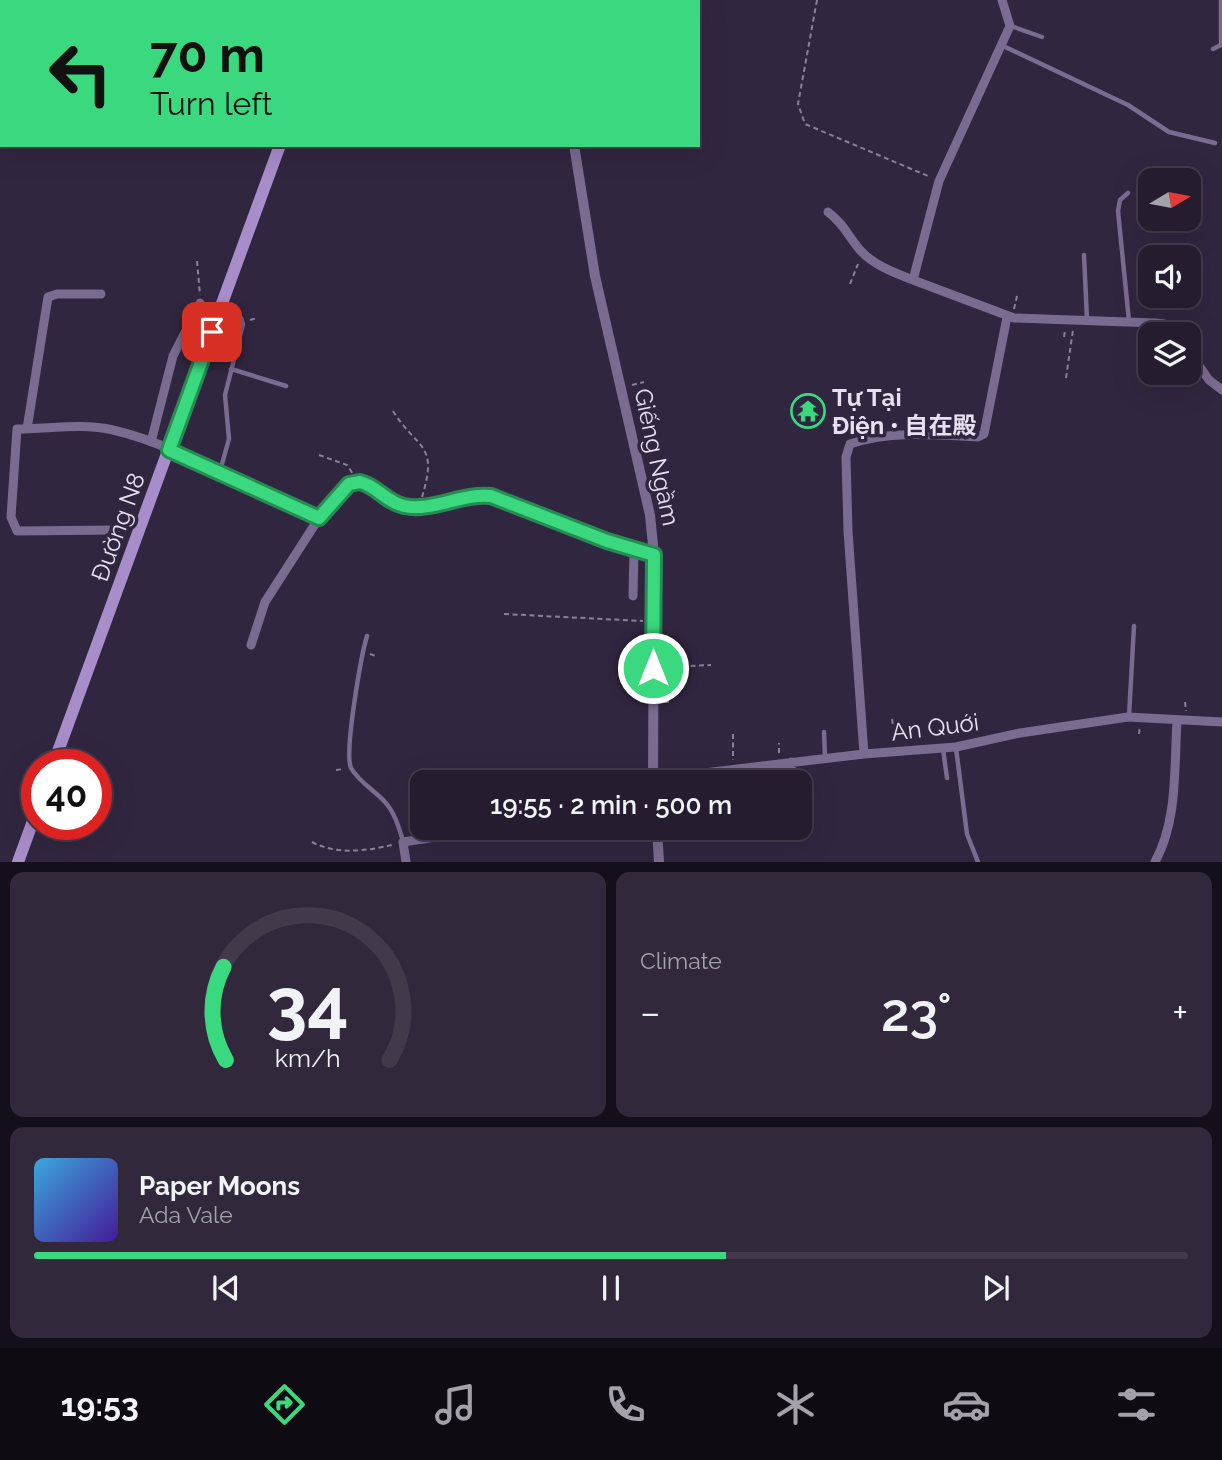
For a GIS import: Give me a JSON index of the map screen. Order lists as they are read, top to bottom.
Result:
{
  "streets": {
    "main road": ["Đường N8"],
    "street": ["Giếng Ngầm", "An Quới"]
  },
  "places": {
    "temple": ["Tự Tại Điện • 自在殿"]
  },
  "north": "right",
  "page": {
    "turn": ["70 m", "Turn left"],
    "limit": "40",
    "trip": "19:55 · 2 min · 500 m",
    "tile": "Climate",
    "heat": ["−", "23°", "+"],
    "song": ["Paper Moons", "Ada Vale"],
    "tabs": "19:53",
    "gauge": ["34", "km/h"]
  }
}
